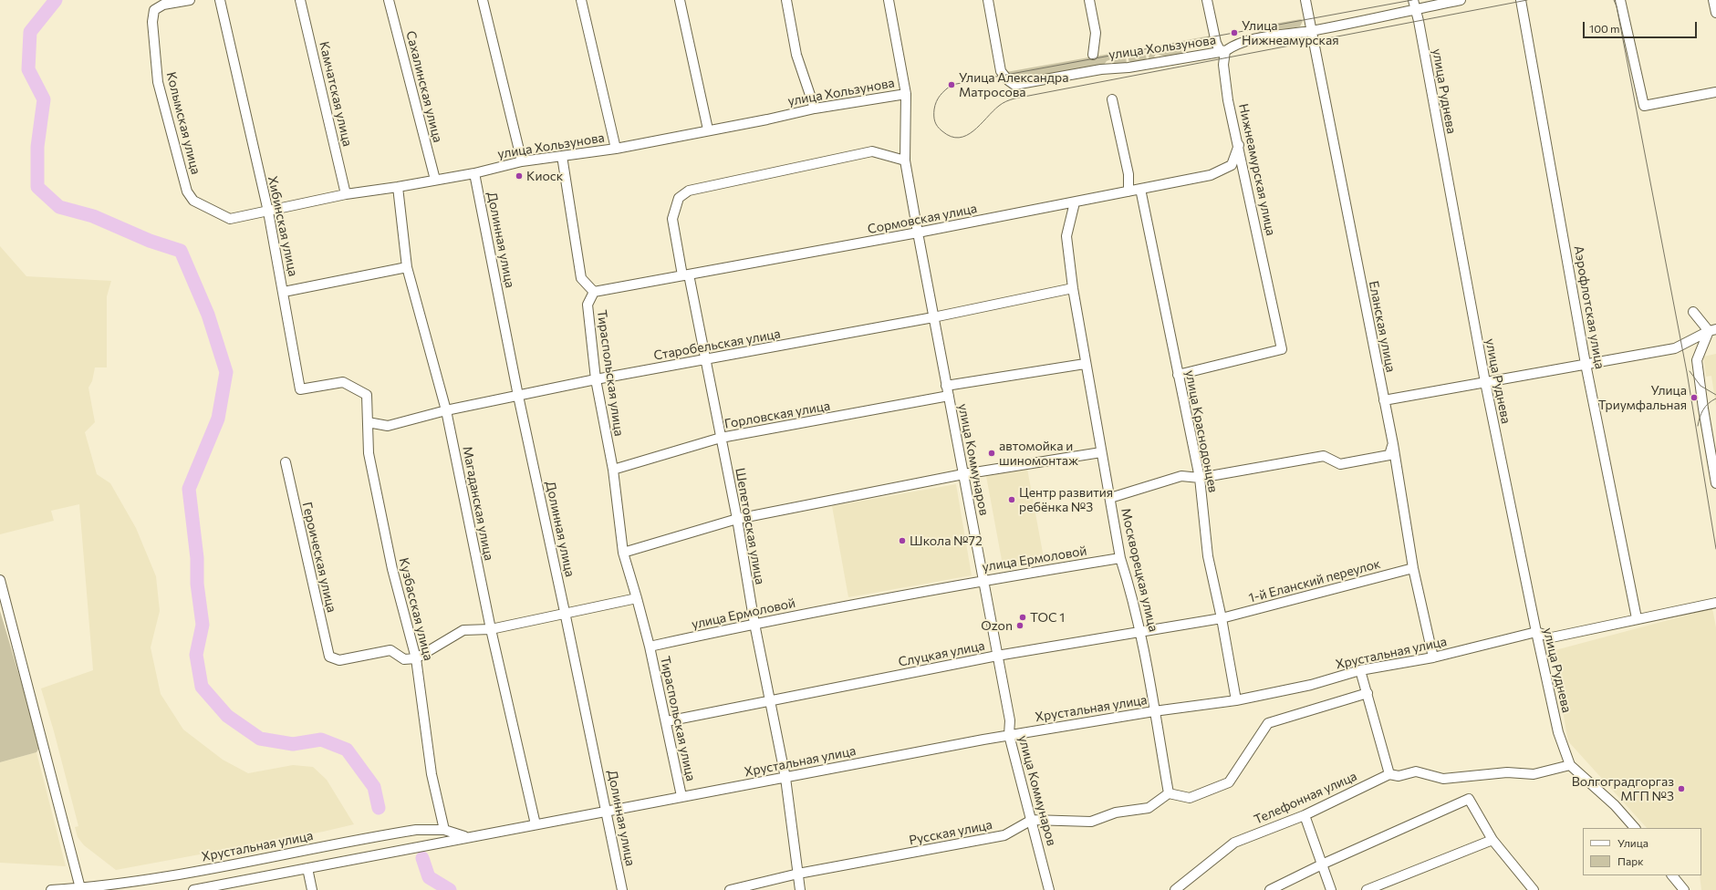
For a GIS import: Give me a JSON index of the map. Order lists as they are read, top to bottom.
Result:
{
  "streets": {
    "street": [
      "улица Хользунова",
      "Сахалинская улица",
      "улица Руднева",
      "Камчатская улица",
      "Колымская улица",
      "Нижнеамурская улица",
      "Сормовская улица",
      "Хибинская улица",
      "Долинная улица",
      "Аэрофлотская улица",
      "Еланская улица",
      "Старобельская улица",
      "Тираспольская улица",
      "Горловская улица",
      "улица Краснодонцев",
      "улица Коммунаров",
      "Магаданская улица",
      "Шепетовская улица",
      "Героическая улица",
      "улица Ермоловой",
      "Москворецкая улица",
      "1-й Еланский переулок",
      "Кузбасская улица",
      "Хрустальная улица",
      "Слуцкая улица",
      "Телефонная улица",
      "Русская улица"
    ]
  },
  "crossings": [
    ["улица Хользунова", "Сахалинская улица"],
    ["улица Хользунова", "улица Руднева"],
    ["улица Хользунова", "Камчатская улица"],
    ["улица Хользунова", "Колымская улица"],
    ["улица Хользунова", "Нижнеамурская улица"],
    ["улица Хользунова", "Хибинская улица"],
    ["улица Хользунова", "Долинная улица"],
    ["улица Хользунова", "Еланская улица"],
    ["улица Хользунова", "улица Коммунаров"],
    ["улица Хользунова", "Магаданская улица"],
    ["улица Руднева", "Хрустальная улица"],
    ["улица Руднева", "Телефонная улица"],
    ["Нижнеамурская улица", "Сормовская улица"],
    ["Нижнеамурская улица", "улица Краснодонцев"],
    ["Сормовская улица", "Тираспольская улица"],
    ["Сормовская улица", "улица Краснодонцев"],
    ["Сормовская улица", "улица Коммунаров"],
    ["Сормовская улица", "Шепетовская улица"],
    ["Сормовская улица", "Москворецкая улица"],
    ["Хибинская улица", "Кузбасская улица"],
    ["Долинная улица", "Старобельская улица"],
    ["Долинная улица", "Хрустальная улица"],
    ["Еланская улица", "1-й Еланский переулок"],
    ["Еланская улица", "Хрустальная улица"],
    ["Старобельская улица", "Тираспольская улица"],
    ["Старобельская улица", "улица Коммунаров"],
    ["Старобельская улица", "Магаданская улица"],
    ["Старобельская улица", "Шепетовская улица"],
    ["Старобельская улица", "Москворецкая улица"],
    ["Старобельская улица", "Кузбасская улица"],
    ["Тираспольская улица", "Горловская улица"],
    ["Тираспольская улица", "улица Ермоловой"],
    ["Тираспольская улица", "Хрустальная улица"],
    ["Тираспольская улица", "Слуцкая улица"],
    ["Горловская улица", "улица Коммунаров"],
    ["Горловская улица", "Шепетовская улица"],
    ["улица Краснодонцев", "1-й Еланский переулок"],
    ["улица Краснодонцев", "Хрустальная улица"],
    ["улица Краснодонцев", "Слуцкая улица"],
    ["улица Коммунаров", "Шепетовская улица"],
    ["улица Коммунаров", "улица Ермоловой"],
    ["улица Коммунаров", "Хрустальная улица"],
    ["улица Коммунаров", "Слуцкая улица"],
    ["улица Коммунаров", "Русская улица"],
    ["Магаданская улица", "Хрустальная улица"],
    ["Шепетовская улица", "улица Ермоловой"],
    ["Шепетовская улица", "Хрустальная улица"],
    ["Шепетовская улица", "Слуцкая улица"],
    ["Шепетовская улица", "Русская улица"],
    ["Героическая улица", "Кузбасская улица"],
    ["улица Ермоловой", "Москворецкая улица"],
    ["Москворецкая улица", "Хрустальная улица"],
    ["Москворецкая улица", "Слуцкая улица"],
    ["1-й Еланский переулок", "Слуцкая улица"],
    ["Кузбасская улица", "Хрустальная улица"]
  ],
  "places": [
    "Улица Нижнеамурская",
    "Улица Александра Матросова",
    "Киоск",
    "Улица Триумфальная",
    "автомойка и шиномонтаж",
    "Центр развития ребёнка №3",
    "Школа №72",
    "ТОС 1",
    "Ozon",
    "Волгоградгоргаз МГП №3"
  ],
  "legend": ["Улица", "Парк"],
  "scale_bar": "100 m"
}
